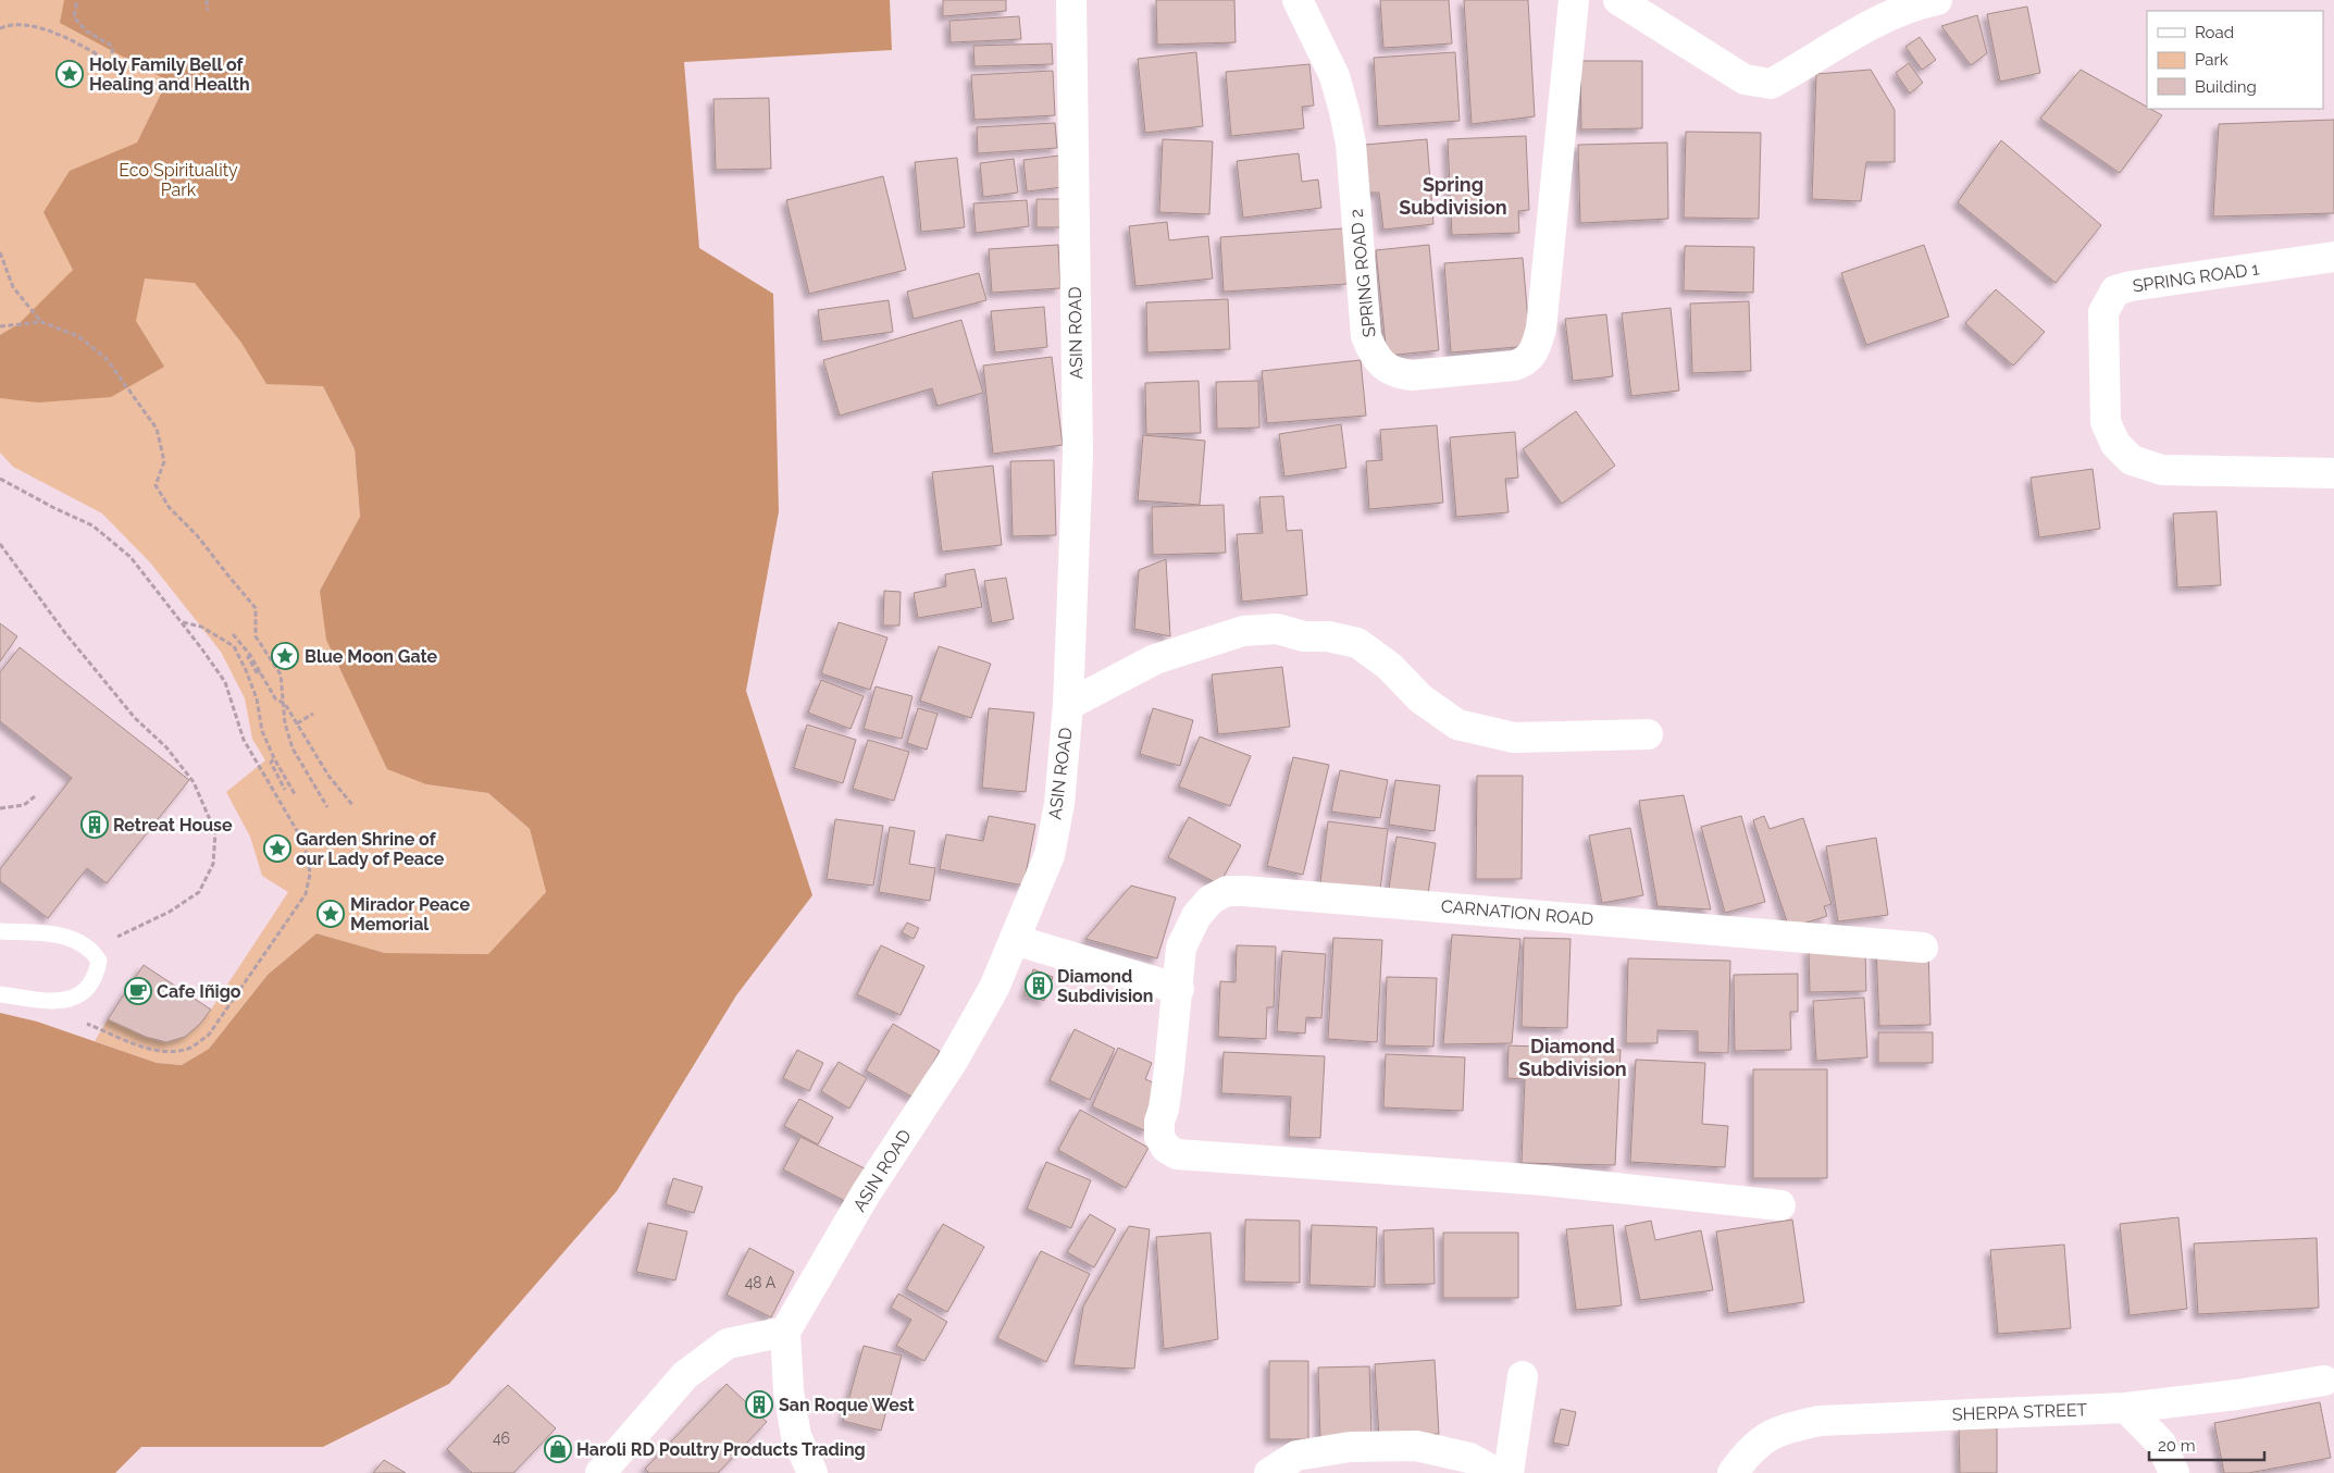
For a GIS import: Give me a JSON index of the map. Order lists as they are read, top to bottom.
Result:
{
  "streets": {
    "street": [
      "SPRING ROAD 2",
      "SPRING ROAD 1",
      "ASIN ROAD",
      "CARNATION ROAD",
      "SHERPA STREET"
    ]
  },
  "districts": ["Spring Subdivision", "Diamond Subdivision"],
  "parks": ["Eco Spirituality Park"],
  "places": {
    "place": [
      "Holy Family Bell of Healing and Health",
      "Blue Moon Gate",
      "Garden Shrine of our Lady of Peace",
      "Mirador Peace Memorial"
    ],
    "building": ["Retreat House", "Diamond Subdivision", "San Roque West"],
    "cafe": ["Cafe Iñigo"],
    "shop": ["Haroli RD Poultry Products Trading"]
  },
  "house_numbers": ["48 A", "46"],
  "legend": ["Road", "Park", "Building"],
  "scale_bar": "20 m"
}
